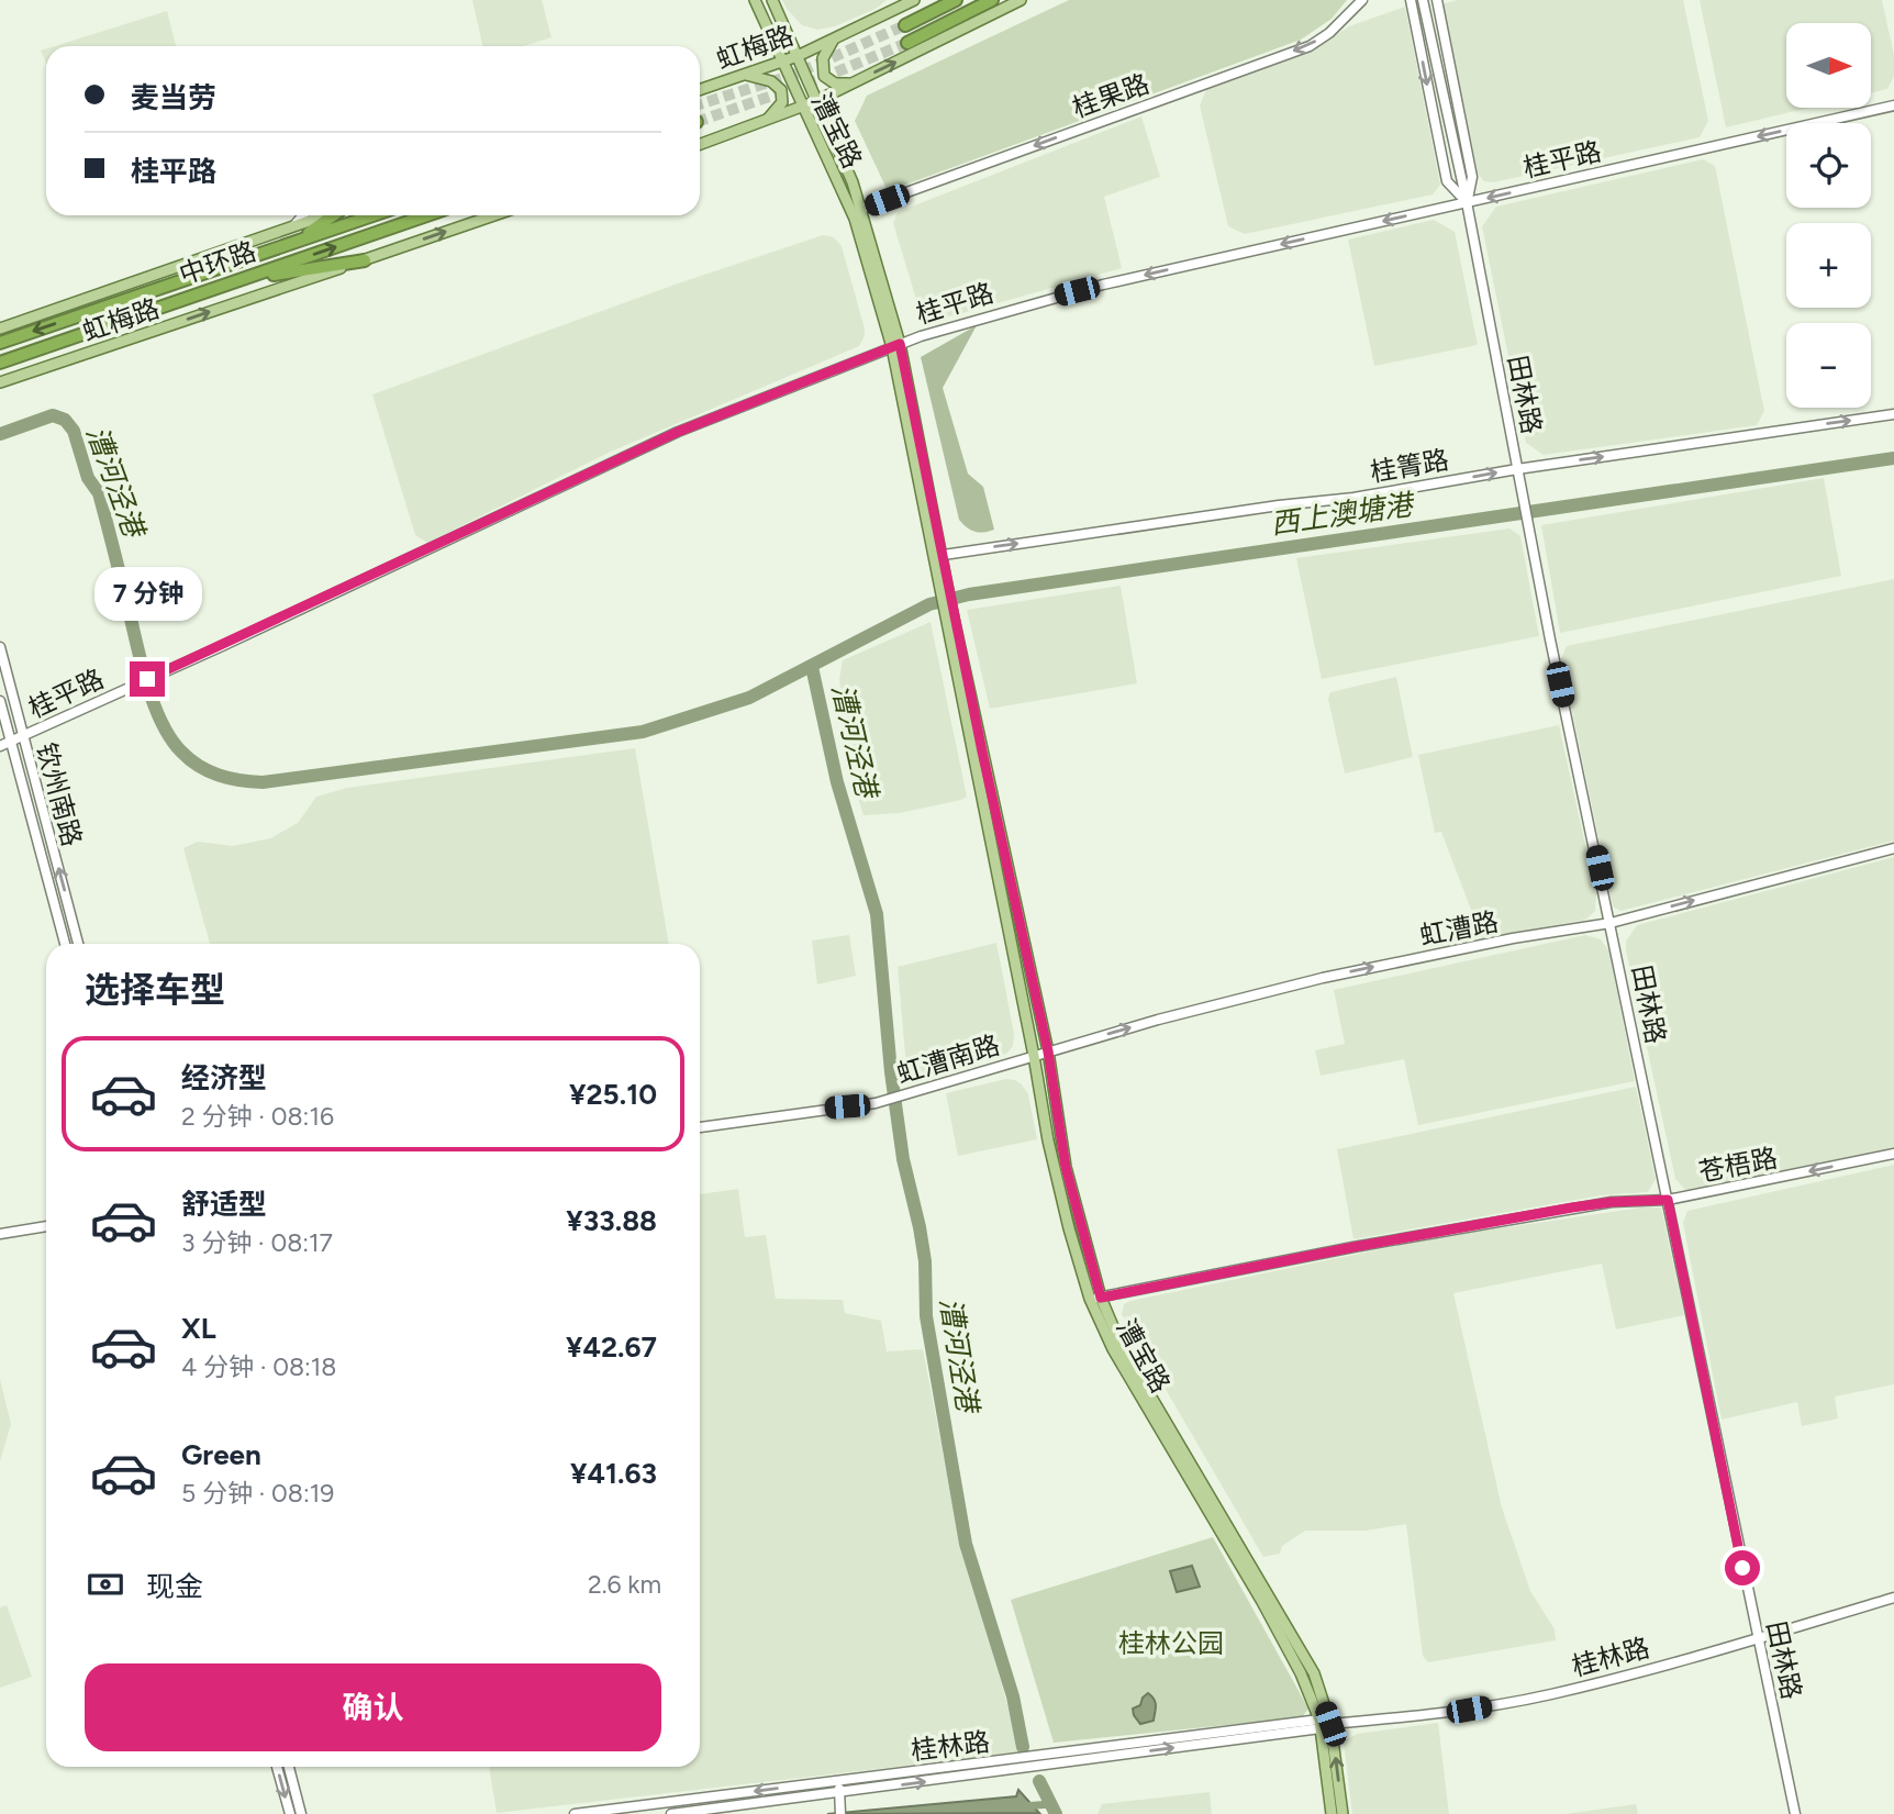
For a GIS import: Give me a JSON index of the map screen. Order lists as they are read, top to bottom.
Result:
{
  "streets": {
    "highway": ["中环路"],
    "main road": ["虹梅路", "漕宝路"],
    "street": [
      "桂果路",
      "桂平路",
      "田林路",
      "桂箐路",
      "钦州南路",
      "虹漕路",
      "虹漕南路",
      "苍梧路",
      "桂林路"
    ]
  },
  "crossings": [
    ["虹梅路", "漕宝路"],
    ["桂果路", "漕宝路"],
    ["漕宝路", "桂平路"],
    ["漕宝路", "桂箐路"],
    ["漕宝路", "虹漕路"],
    ["漕宝路", "虹漕南路"],
    ["漕宝路", "苍梧路"],
    ["漕宝路", "桂林路"],
    ["桂平路", "田林路"],
    ["桂平路", "钦州南路"],
    ["田林路", "桂箐路"],
    ["田林路", "虹漕路"],
    ["田林路", "苍梧路"],
    ["田林路", "桂林路"],
    ["虹漕路", "虹漕南路"]
  ],
  "one_way": [
    "桂果路",
    "桂平路",
    "桂箐路",
    "虹漕路"
  ],
  "water": ["漕河泾港", "西上澳塘港"],
  "parks": ["桂林公园"],
  "north": "right",
  "page": {
    "map_buttons": ["+", "−"],
    "banner": ["麦当劳", "桂平路"],
    "bubble": "7 分钟",
    "heading": "选择车型",
    "list": [
      {
        "name": "经济型",
        "note": "2 分钟 · 08:16",
        "value": "¥25.10"
      },
      {
        "name": "舒适型",
        "note": "3 分钟 · 08:17",
        "value": "¥33.88"
      },
      {
        "name": "XL",
        "note": "4 分钟 · 08:18",
        "value": "¥42.67"
      },
      {
        "name": "Green",
        "note": "5 分钟 · 08:19",
        "value": "¥41.63"
      }
    ],
    "pay": ["现金", "2.6 km"],
    "buttons": "确认"
  }
}
